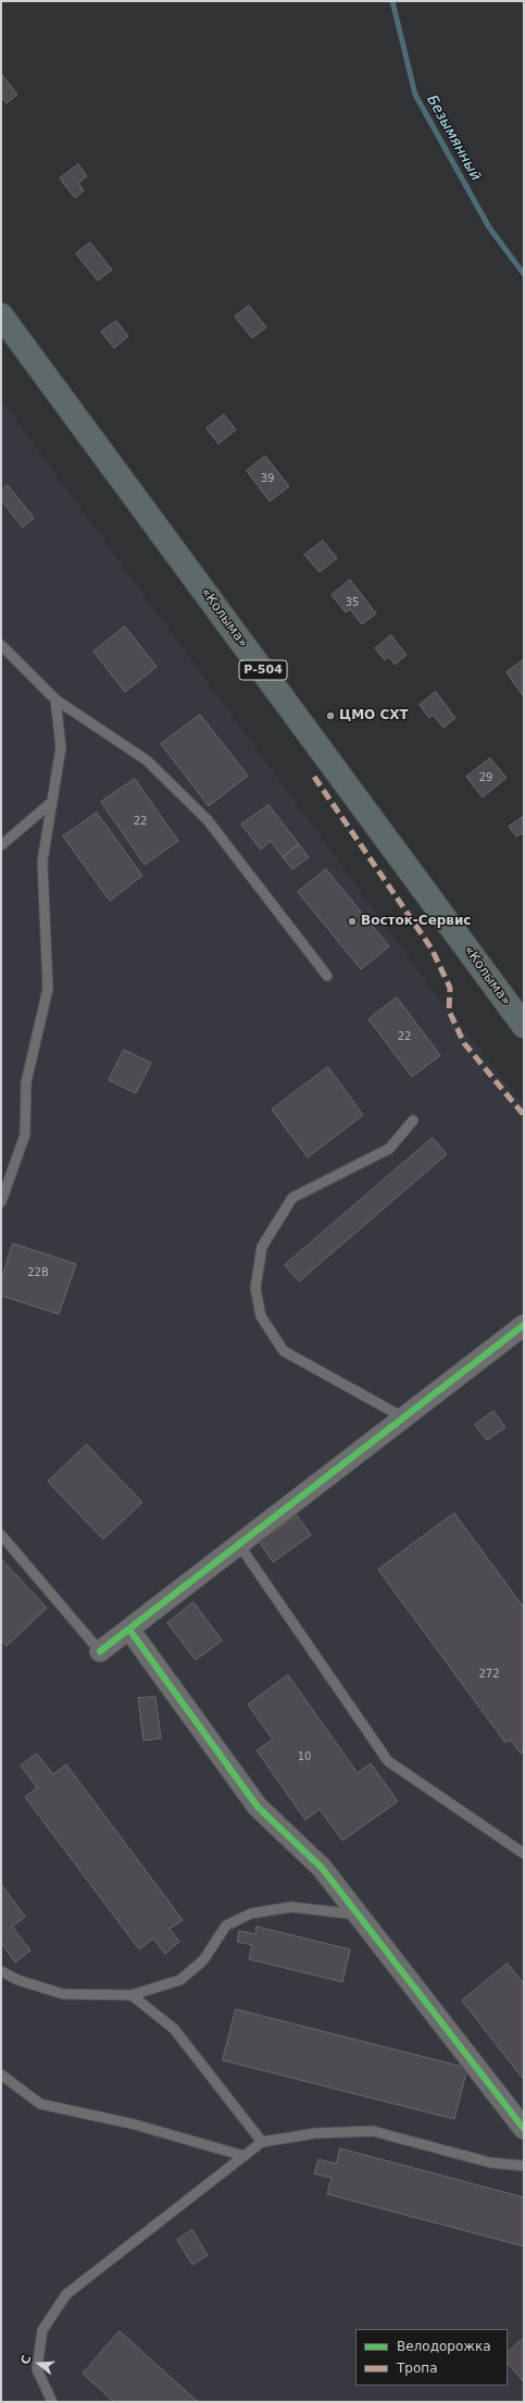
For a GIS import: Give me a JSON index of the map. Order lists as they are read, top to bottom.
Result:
{
  "streets": {
    "highway": ["«Колыма»", "Р-504"]
  },
  "water": ["Безымянный"],
  "places": ["ЦМО СХТ", "Восток-Сервис"],
  "house_numbers": [
    "39",
    "35",
    "29",
    "22",
    "22",
    "22В",
    "272",
    "10"
  ],
  "legend": ["Велодорожка", "Тропа"],
  "north": "left"
}
